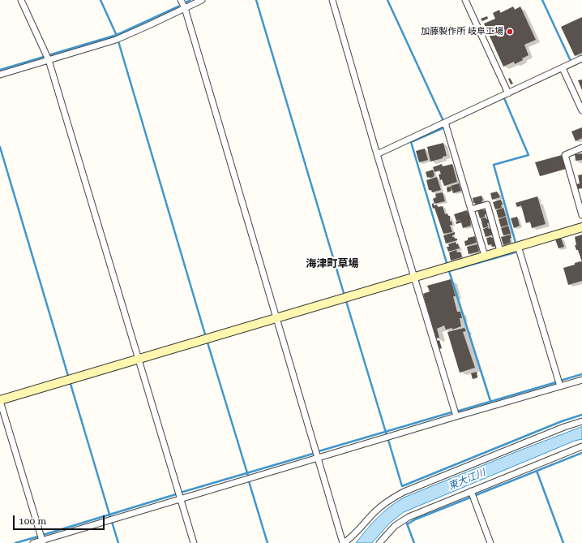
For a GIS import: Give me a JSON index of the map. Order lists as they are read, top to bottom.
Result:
{
  "districts": ["海津町草場"],
  "water": ["東大江川"],
  "places": ["加藤製作所 岐阜工場"],
  "scale_bar": "100 m"
}
